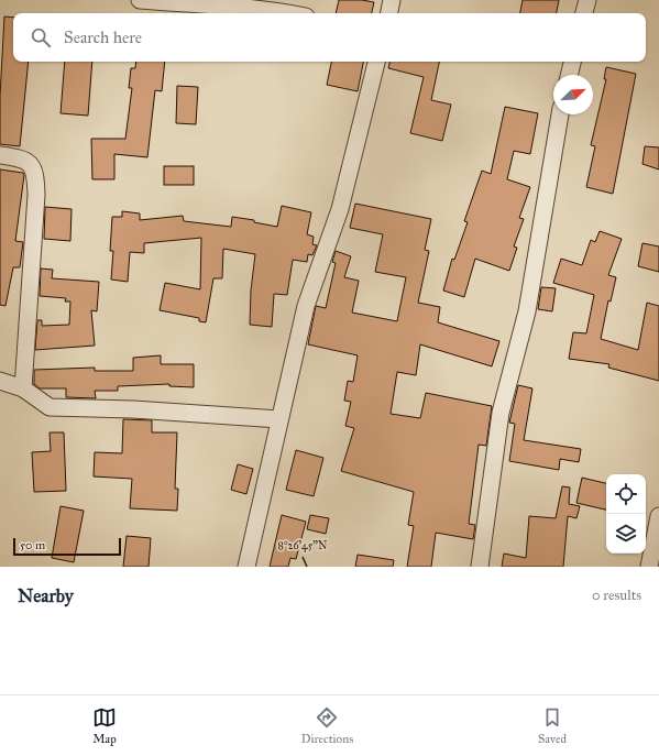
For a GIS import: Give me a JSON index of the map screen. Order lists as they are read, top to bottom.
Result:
{
  "scale_bar": "50 m",
  "north": "top right",
  "page": {
    "search": "Search here",
    "scale": "50 m",
    "heading": ["Nearby", "0 results"],
    "nav": ["Map", "Directions", "Saved"]
  },
  "coordinates": ["8°26'45\"N"]
}
